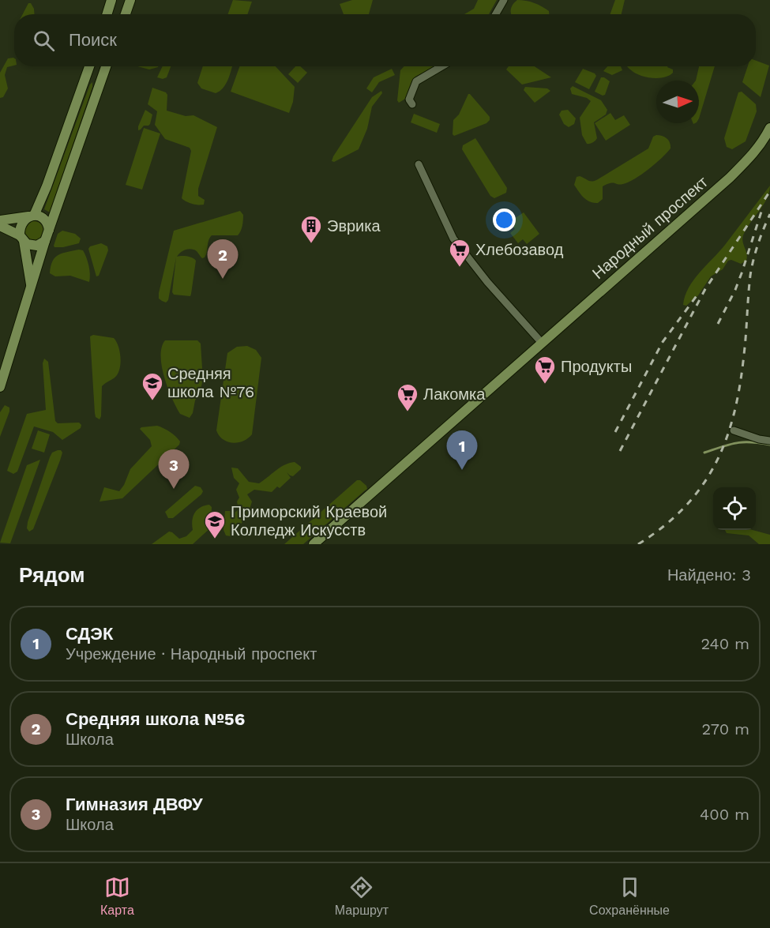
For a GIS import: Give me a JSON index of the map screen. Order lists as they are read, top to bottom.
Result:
{
  "streets": {
    "main road": ["Народный проспект"]
  },
  "places": {
    "building": ["Эврика"],
    "supermarket": ["Хлебозавод", "Продукты", "Лакомка"],
    "school or university": ["Средняя школа №76", "Приморский Краевой Колледж Искусств"]
  },
  "north": "right",
  "page": {
    "search": "Поиск",
    "pins": ["2", "1", "3"],
    "heading": ["Рядом", "Найдено: 3"],
    "list": [
      {
        "mark": "1",
        "name": "СДЭК",
        "note": "Учреждение · Народный проспект",
        "value": "240 m"
      },
      {
        "mark": "2",
        "name": "Средняя школа №56",
        "note": "Школа",
        "value": "270 m"
      },
      {
        "mark": "3",
        "name": "Гимназия ДВФУ",
        "note": "Школа",
        "value": "400 m"
      }
    ],
    "nav": ["Карта", "Маршрут", "Сохранённые"]
  }
}
